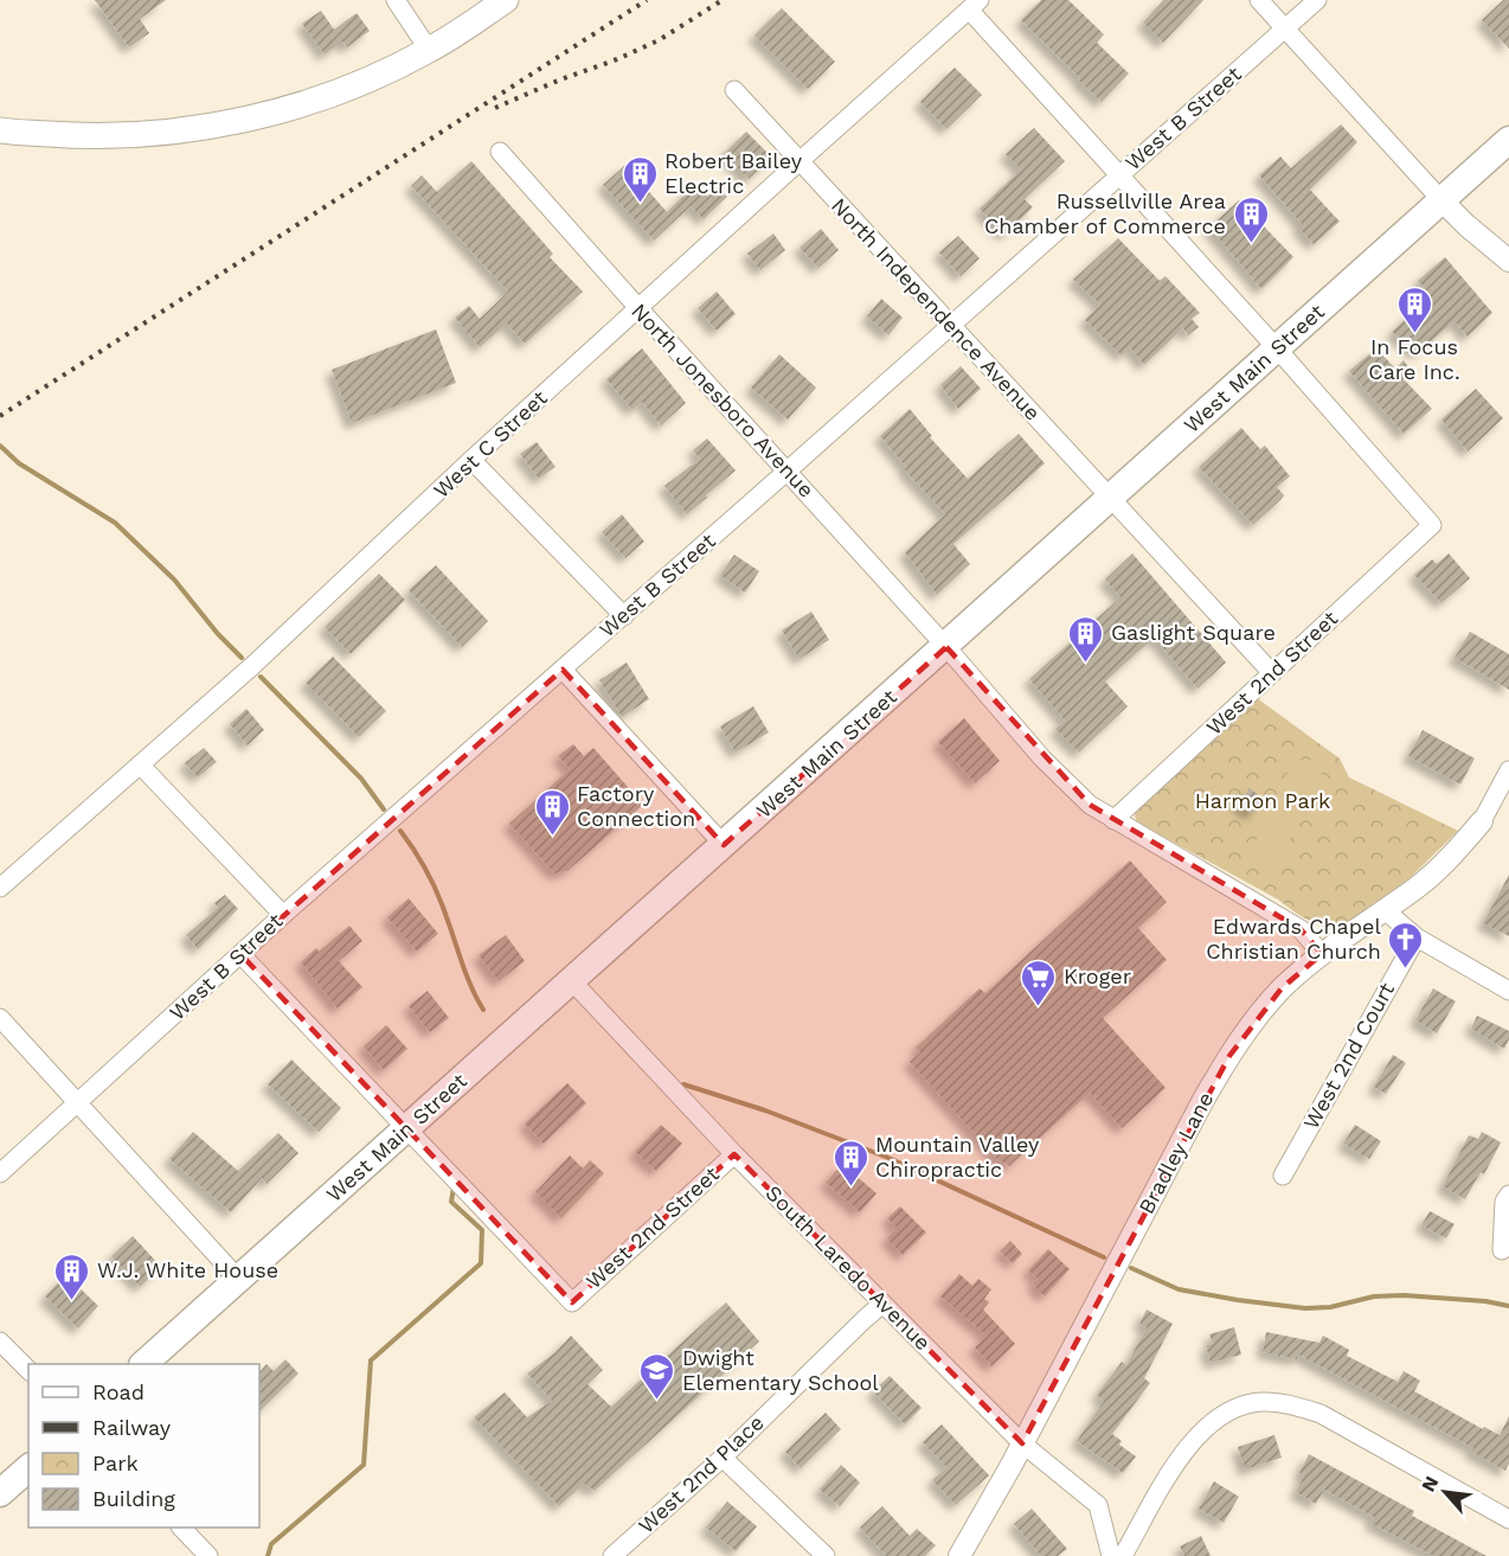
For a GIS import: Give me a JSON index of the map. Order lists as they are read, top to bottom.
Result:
{
  "streets": {
    "main road": ["West Main Street"],
    "street": [
      "West B Street",
      "North Independence Avenue",
      "North Jonesboro Avenue",
      "West C Street",
      "West 2nd Street",
      "West 2nd Court",
      "Bradley Lane",
      "South Laredo Avenue",
      "West 2nd Place"
    ]
  },
  "crossings": [
    ["West B Street", "North Independence Avenue"],
    ["West B Street", "North Jonesboro Avenue"],
    ["North Independence Avenue", "West Main Street"],
    ["North Independence Avenue", "West C Street"],
    ["North Independence Avenue", "West 2nd Street"],
    ["West Main Street", "North Jonesboro Avenue"],
    ["West Main Street", "West 2nd Street"],
    ["West Main Street", "South Laredo Avenue"],
    ["North Jonesboro Avenue", "West C Street"],
    ["North Jonesboro Avenue", "West 2nd Street"],
    ["North Jonesboro Avenue", "Bradley Lane"],
    ["West 2nd Street", "South Laredo Avenue"],
    ["Bradley Lane", "South Laredo Avenue"],
    ["South Laredo Avenue", "West 2nd Place"]
  ],
  "parks": ["Harmon Park"],
  "places": {
    "building": [
      "Robert Bailey Electric",
      "Russellville Area Chamber of Commerce",
      "In Focus Care Inc.",
      "Gaslight Square",
      "Factory Connection",
      "Mountain Valley Chiropractic",
      "W.J. White House"
    ],
    "church": ["Edwards Chapel Christian Church"],
    "supermarket": ["Kroger"],
    "school or university": ["Dwight Elementary School"]
  },
  "legend": [
    "Road",
    "Railway",
    "Park",
    "Building"
  ],
  "north": "top left"
}
